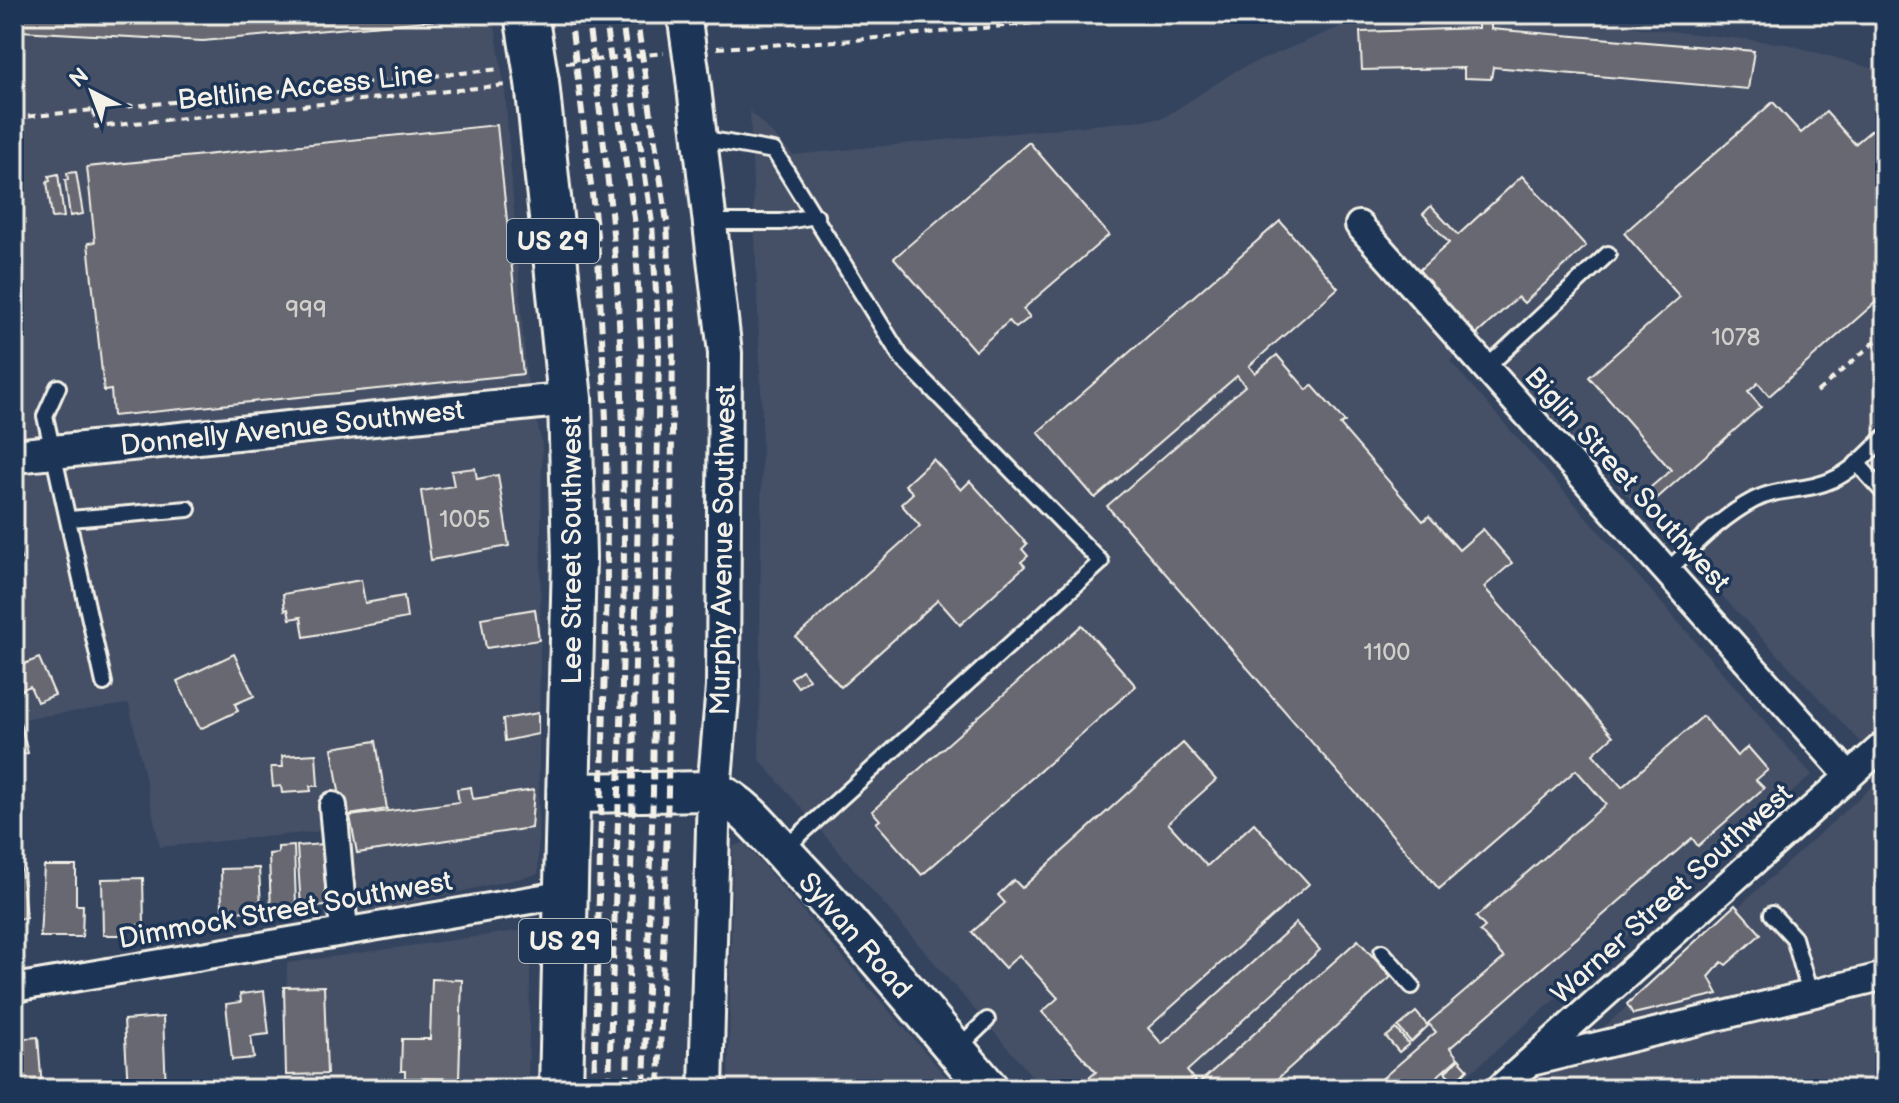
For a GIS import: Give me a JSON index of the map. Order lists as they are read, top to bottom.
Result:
{
  "streets": {
    "main road": ["US 29", "Lee Street Southwest", "Sylvan Road"],
    "street": [
      "Donnelly Avenue Southwest",
      "Biglin Street Southwest",
      "Murphy Avenue Southwest",
      "Warner Street Southwest",
      "Dimmock Street Southwest"
    ],
    "path": ["Beltline Access Line"]
  },
  "crossings": [
    ["Beltline Access Line", "Lee Street Southwest"],
    ["Donnelly Avenue Southwest", "Lee Street Southwest"],
    ["Biglin Street Southwest", "Warner Street Southwest"],
    ["Lee Street Southwest", "Dimmock Street Southwest"],
    ["Murphy Avenue Southwest", "Sylvan Road"]
  ],
  "house_numbers": [
    "999",
    "1078",
    "1005",
    "1100"
  ],
  "north": "top left"
}
